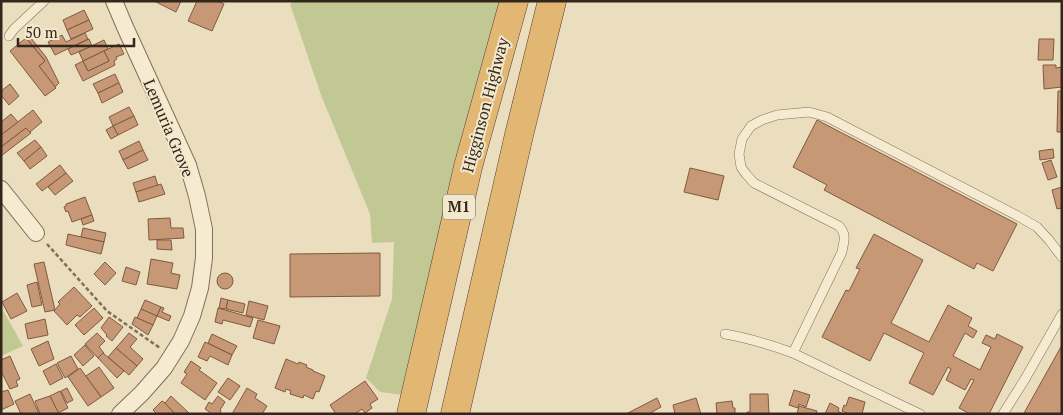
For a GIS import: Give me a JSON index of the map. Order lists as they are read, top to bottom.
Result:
{
  "streets": {
    "highway": ["Higginson Highway", "M1"],
    "street": ["Lemuria Grove"]
  },
  "scale_bar": "50 m"
}
